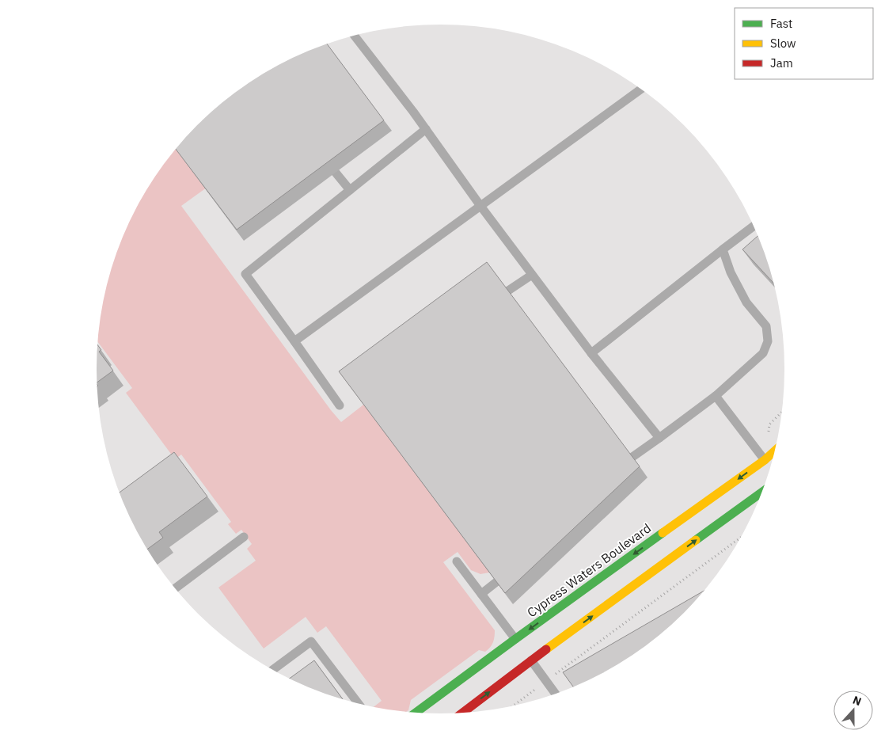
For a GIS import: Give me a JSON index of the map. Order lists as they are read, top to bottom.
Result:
{
  "streets": {
    "street": ["Cypress Waters Boulevard"]
  },
  "legend": ["Fast", "Slow", "Jam"],
  "north": "top"
}
